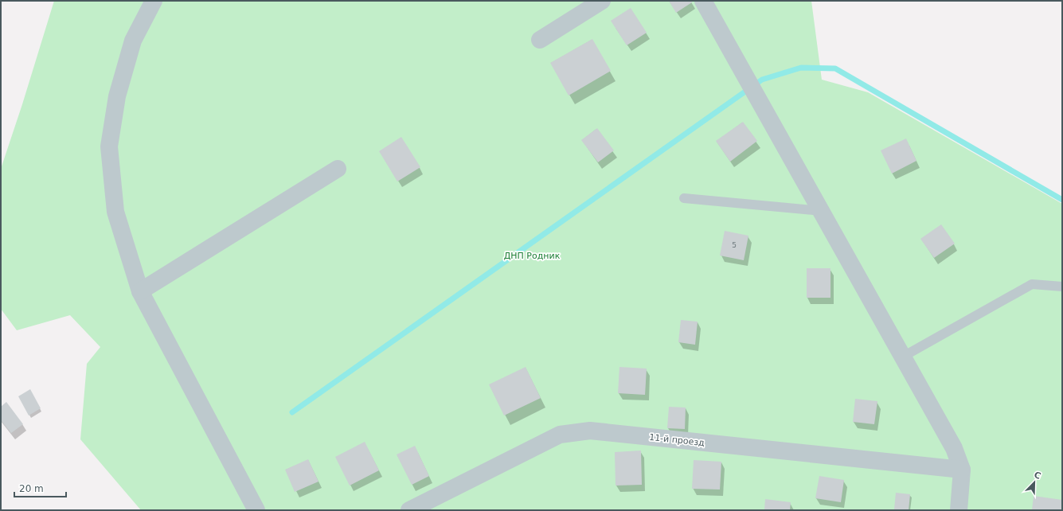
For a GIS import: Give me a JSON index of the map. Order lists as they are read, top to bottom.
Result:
{
  "streets": {
    "street": ["11-й проезд"]
  },
  "parks": ["ДНП Родник"],
  "house_numbers": ["5"],
  "scale_bar": "20 m",
  "north": "top right"
}
